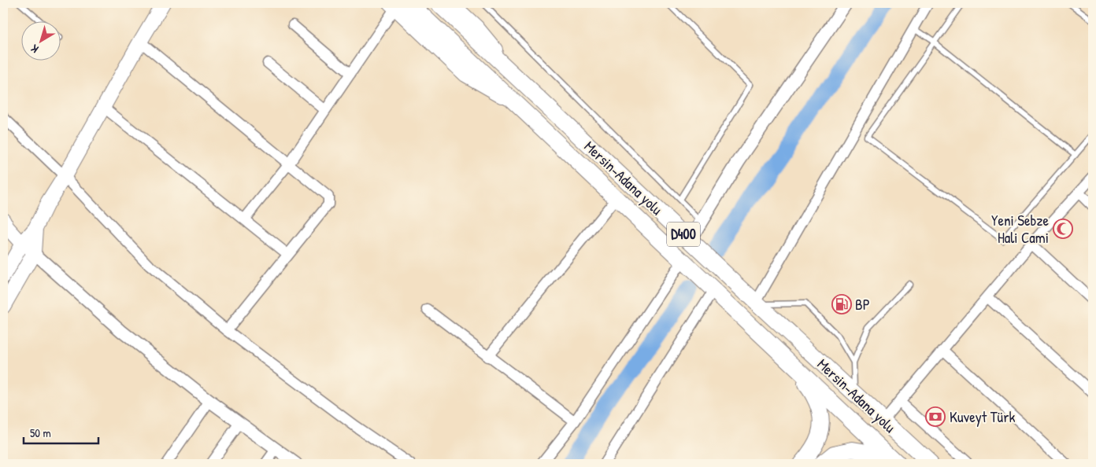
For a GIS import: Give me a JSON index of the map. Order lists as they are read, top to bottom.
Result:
{
  "streets": {
    "highway": ["Mersin-Adana yolu", "D400"]
  },
  "places": {
    "mosque": ["Yeni Sebze Hali Cami"],
    "fuel station": ["BP"],
    "bank": ["Kuveyt Türk"]
  },
  "scale_bar": "50 m",
  "north": "bottom left"
}
